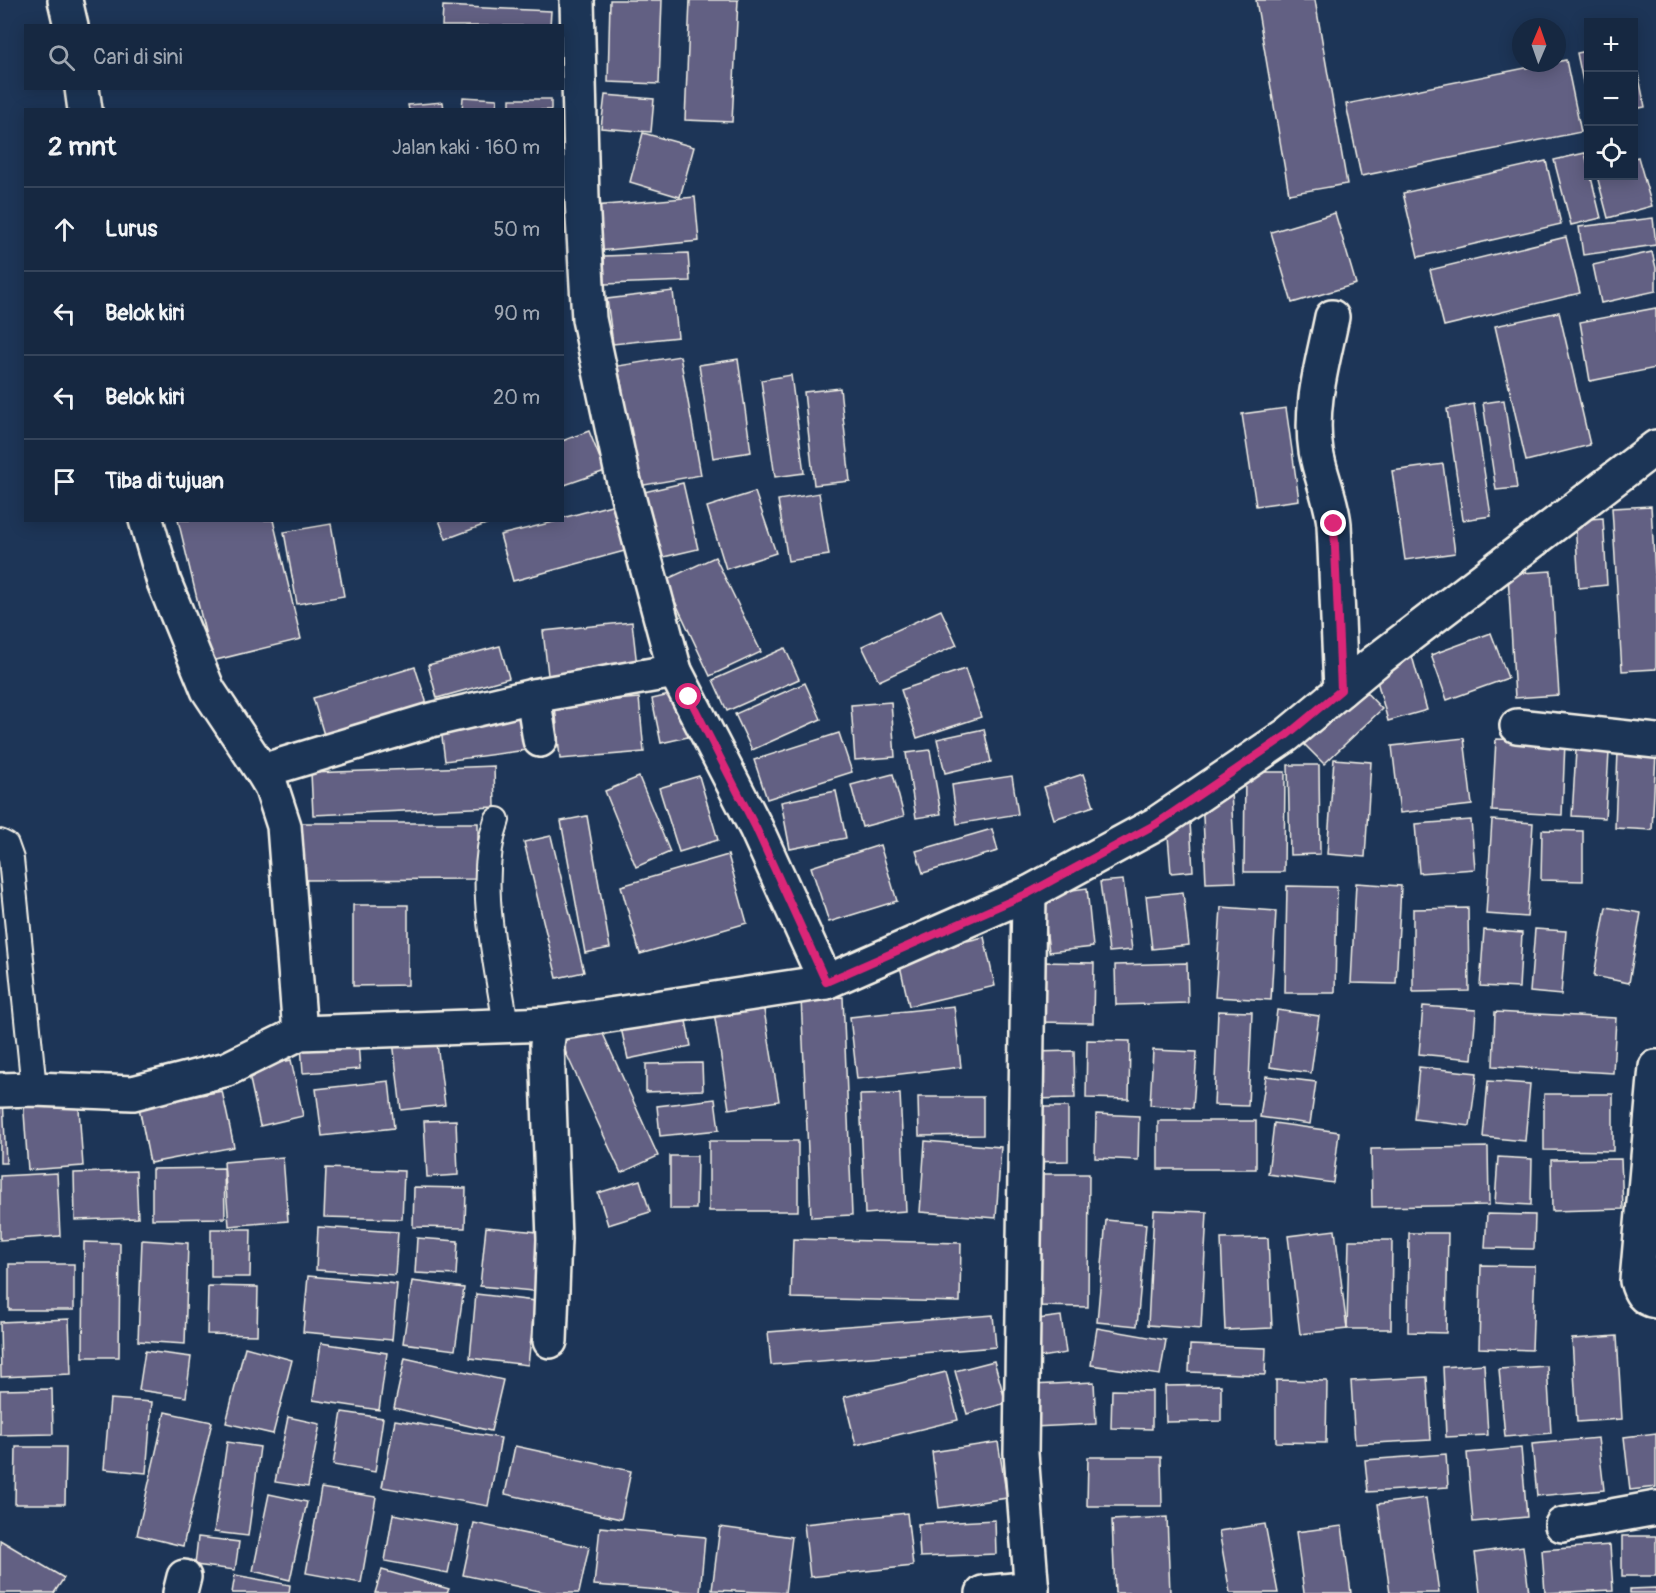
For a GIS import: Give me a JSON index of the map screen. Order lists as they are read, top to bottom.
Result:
{
  "north": "top",
  "page": {
    "map_buttons": ["+", "−"],
    "search": "Cari di sini",
    "heading": ["2 mnt", "Jalan kaki · 160 m"],
    "list": [
      ["Lurus", "50 m"],
      ["Belok kiri", "90 m"],
      ["Belok kiri", "20 m"],
      "Tiba di tujuan"
    ]
  }
}
